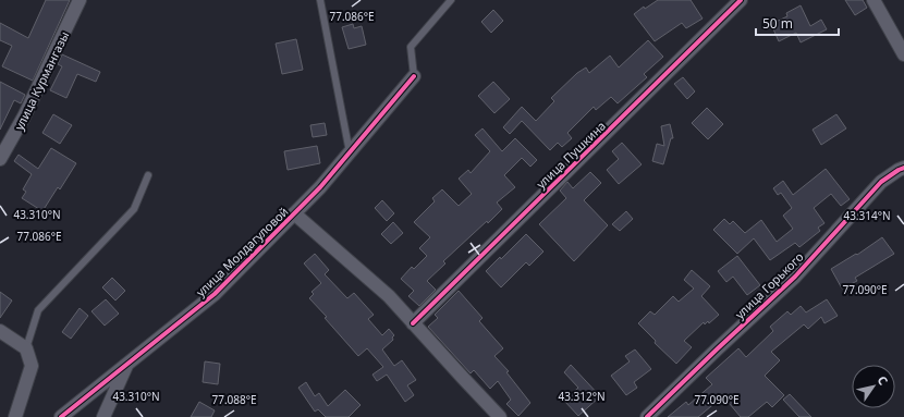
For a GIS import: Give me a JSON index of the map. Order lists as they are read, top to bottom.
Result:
{
  "streets": {
    "street": [
      "улица Курмангазы",
      "улица Пушкина",
      "улица Молдагуловой",
      "улица Горького"
    ]
  },
  "scale_bar": "50 m",
  "north": "top right",
  "coordinates": [
    "77.086°E",
    "43.310°N",
    "43.314°N",
    "77.090°E",
    "43.312°N",
    "77.088°E"
  ]
}
